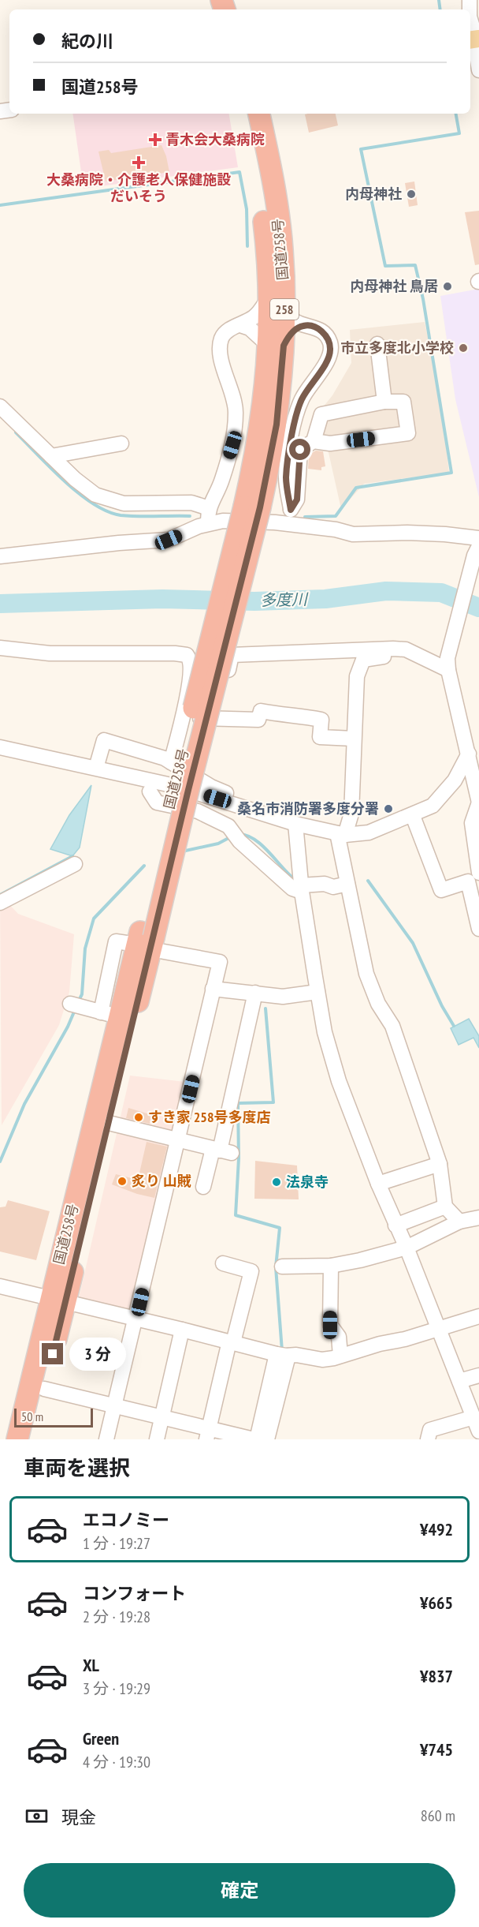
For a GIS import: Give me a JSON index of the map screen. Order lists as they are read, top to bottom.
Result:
{
  "streets": {
    "highway": ["国道258号", "258"]
  },
  "water": ["多度川"],
  "places": {
    "health": ["青木会大桑病院", "大桑病院・介護老人保健施設 だいそう"],
    "other": [
      "内母神社",
      "内母神社 鳥居",
      "市立多度北小学校",
      "桑名市消防署多度分署",
      "すき家 258号多度店",
      "炙り 山賊",
      "法泉寺"
    ]
  },
  "scale_bar": "50 m",
  "page": {
    "banner": ["紀の川", "国道258号"],
    "bubble": "3 分",
    "scale": "50 m",
    "heading": "車両を選択",
    "list": [
      {
        "name": "エコノミー",
        "note": "1 分 · 19:27",
        "value": "¥492"
      },
      {
        "name": "コンフォート",
        "note": "2 分 · 19:28",
        "value": "¥665"
      },
      {
        "name": "XL",
        "note": "3 分 · 19:29",
        "value": "¥837"
      },
      {
        "name": "Green",
        "note": "4 分 · 19:30",
        "value": "¥745"
      }
    ],
    "pay": ["現金", "860 m"],
    "buttons": "確定"
  }
}
